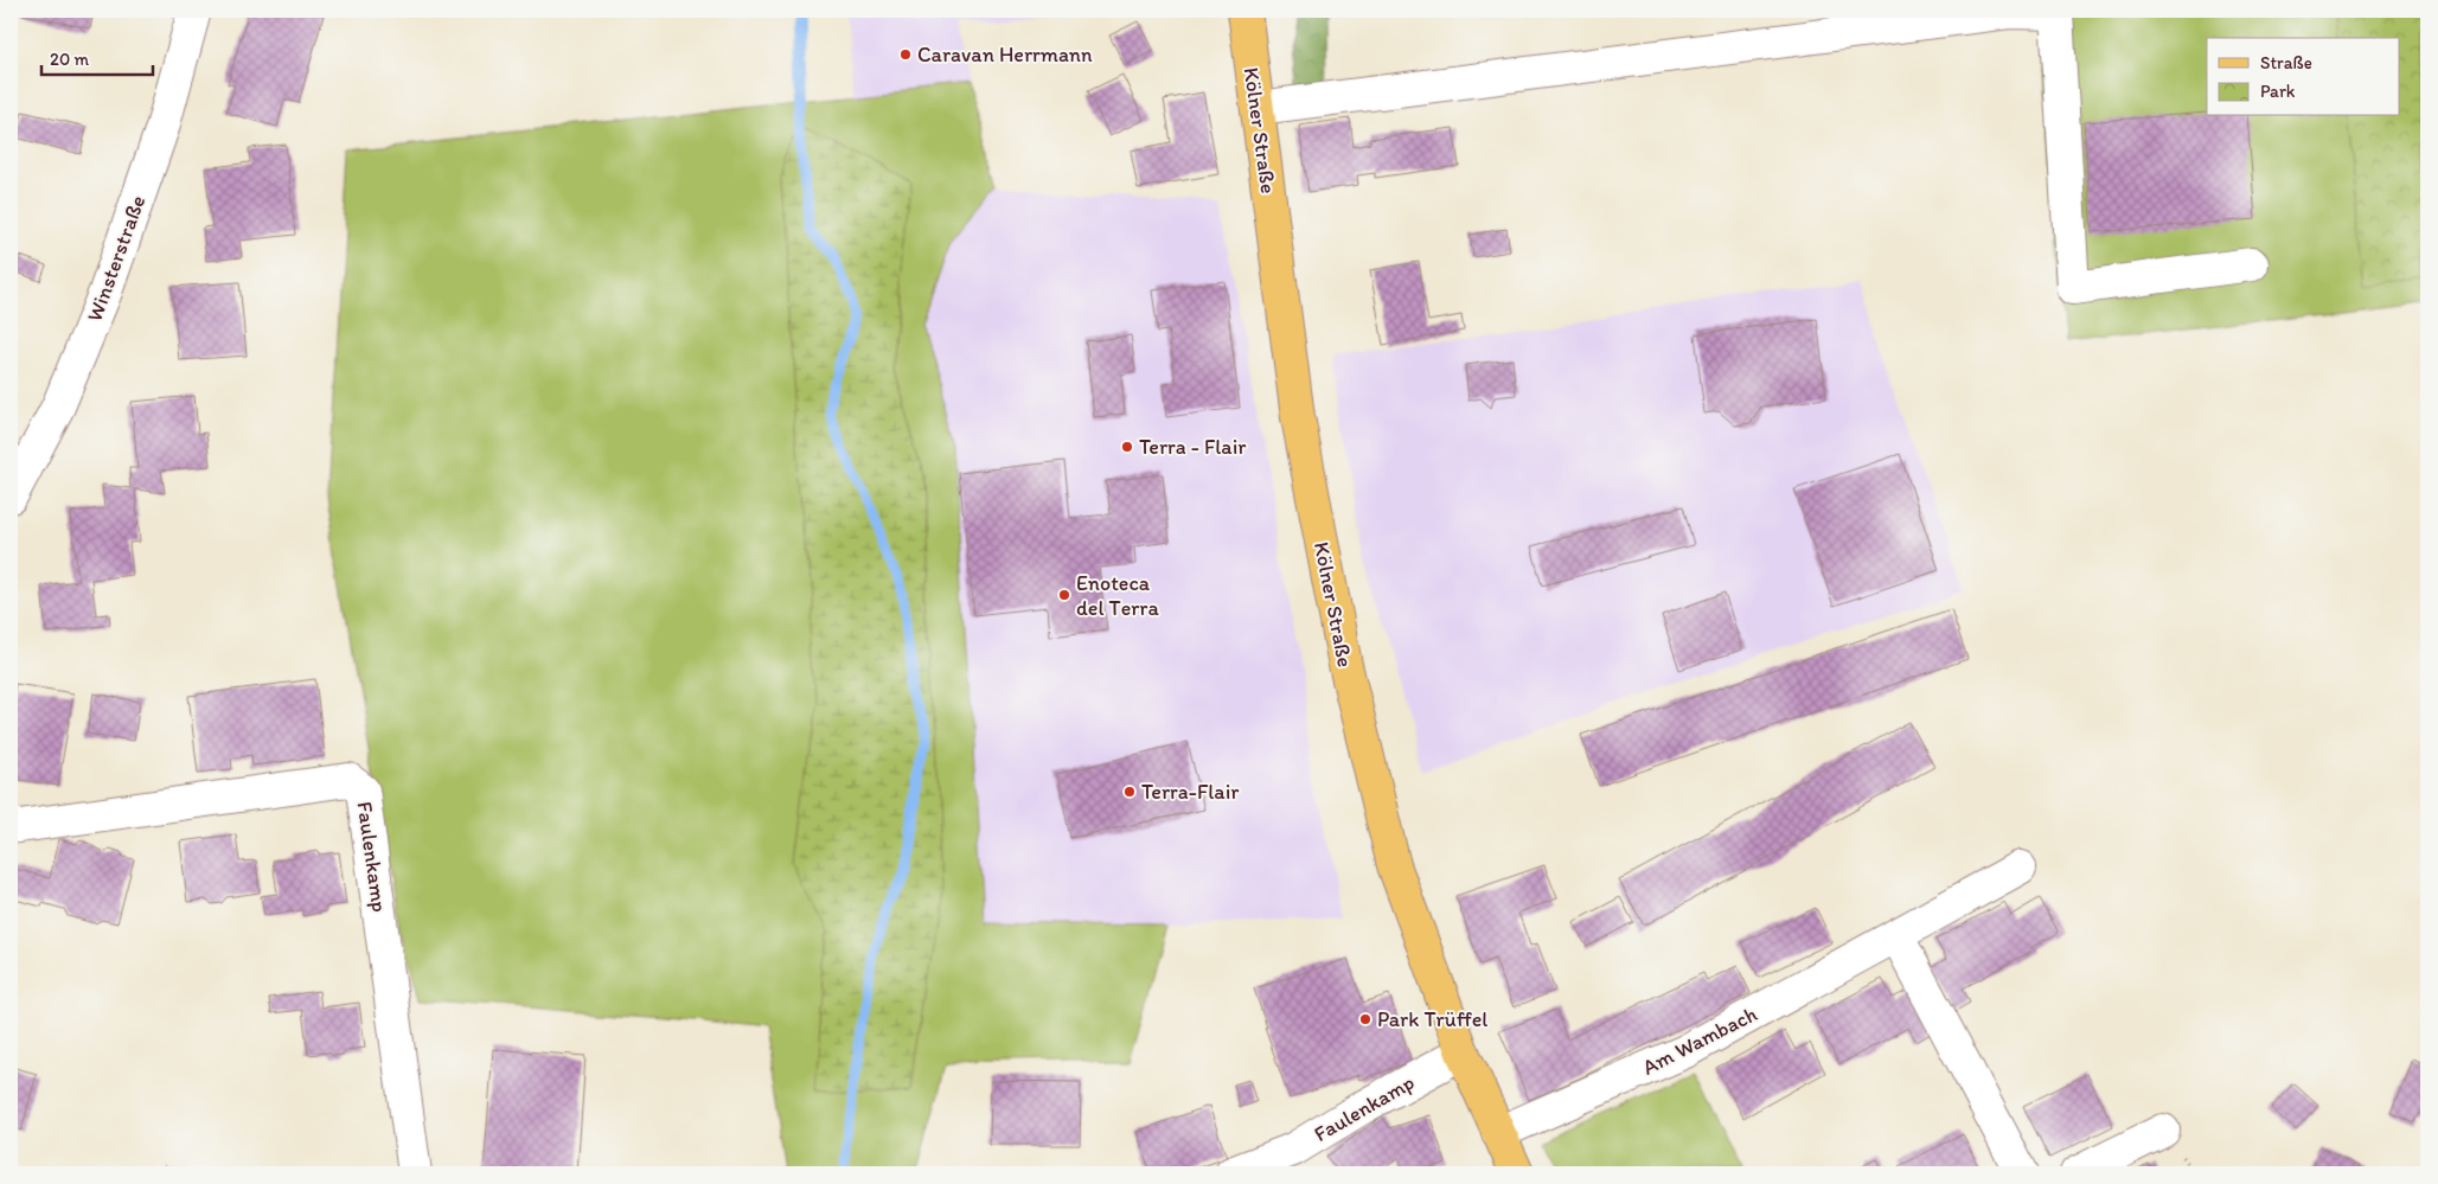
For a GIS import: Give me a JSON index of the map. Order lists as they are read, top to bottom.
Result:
{
  "streets": {
    "main road": ["Kölner Straße"],
    "street": ["Winsterstraße", "Faulenkamp", "Am Wambach"]
  },
  "crossings": [
    ["Kölner Straße", "Faulenkamp"],
    ["Kölner Straße", "Am Wambach"]
  ],
  "places": [
    "Caravan Herrmann",
    "Terra - Flair",
    "Enoteca del Terra",
    "Terra-Flair",
    "Park Trüffel"
  ],
  "legend": ["Straße", "Park"],
  "scale_bar": "20 m"
}
